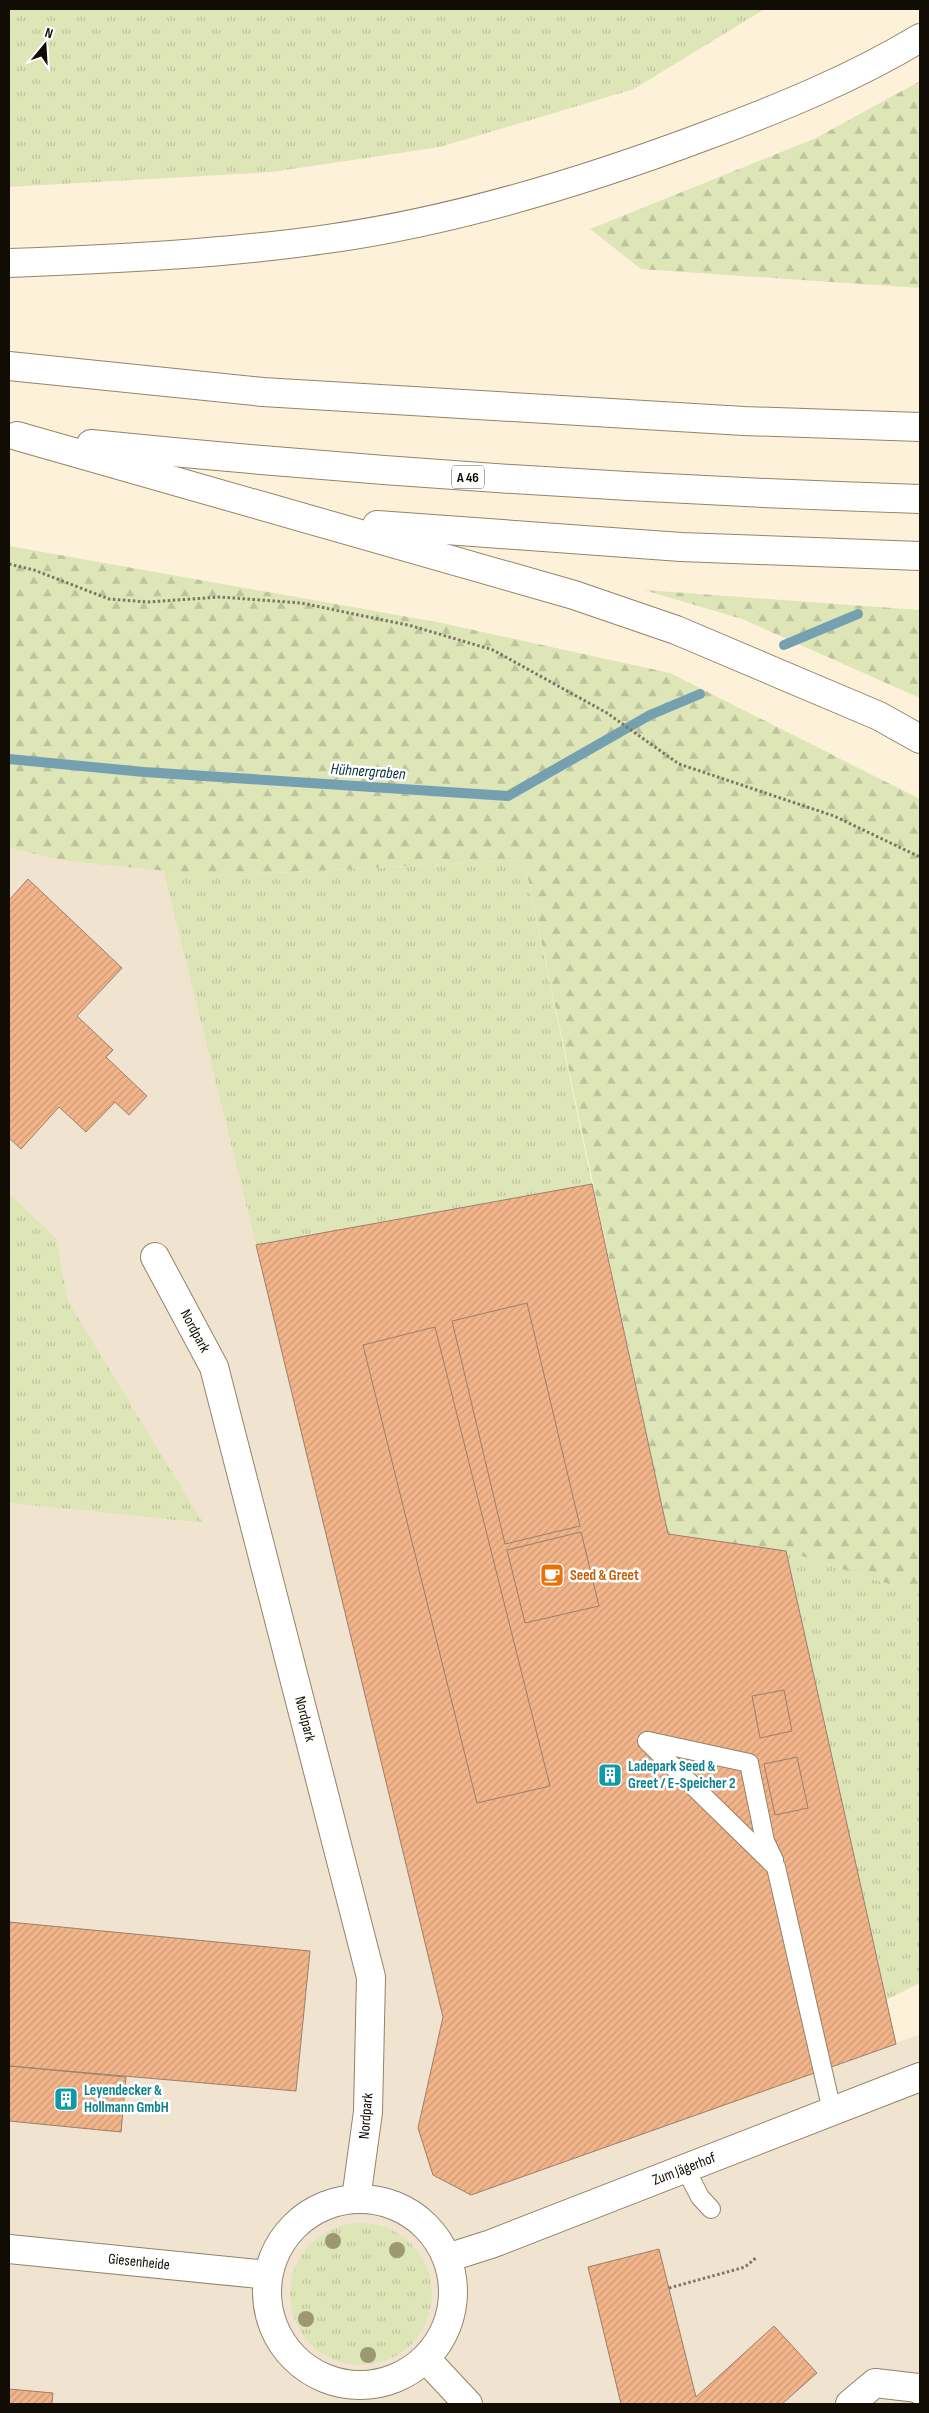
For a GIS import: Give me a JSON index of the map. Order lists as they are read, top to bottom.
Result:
{
  "streets": {
    "main road": [
      "A 46",
      "Nordpark",
      "Zum Jägerhof",
      "Giesenheide"
    ]
  },
  "water": ["Hühnergraben"],
  "places": {
    "cafe": ["Seed & Greet"],
    "building": ["Ladepark Seed & Greet / E-Speicher 2", "Leyendecker & Hollmann GmbH"]
  },
  "north": "top"
}
